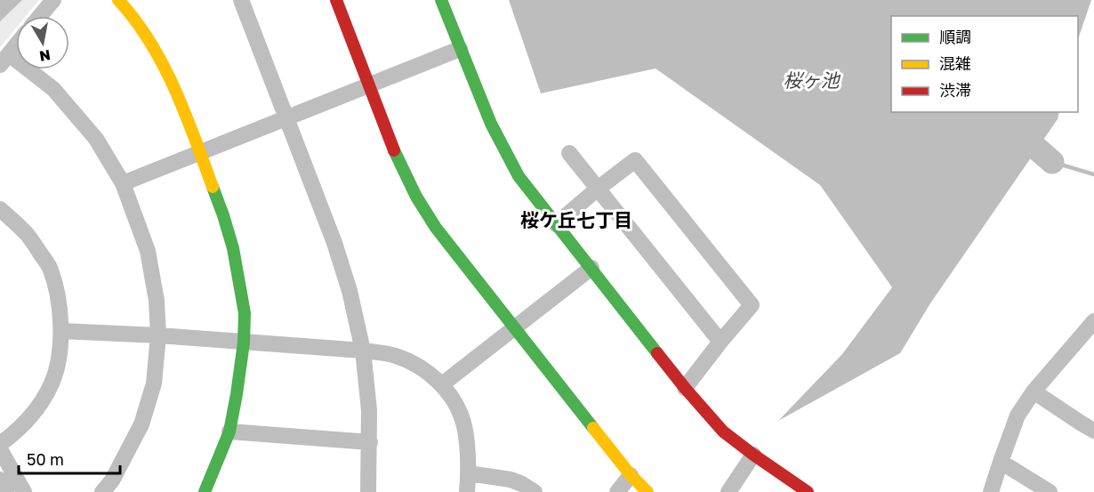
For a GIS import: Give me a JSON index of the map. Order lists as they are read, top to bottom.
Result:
{
  "districts": ["桜ケ丘七丁目"],
  "water": ["桜ヶ池"],
  "legend": ["順調", "混雑", "渋滞"],
  "scale_bar": "50 m",
  "north": "bottom"
}
